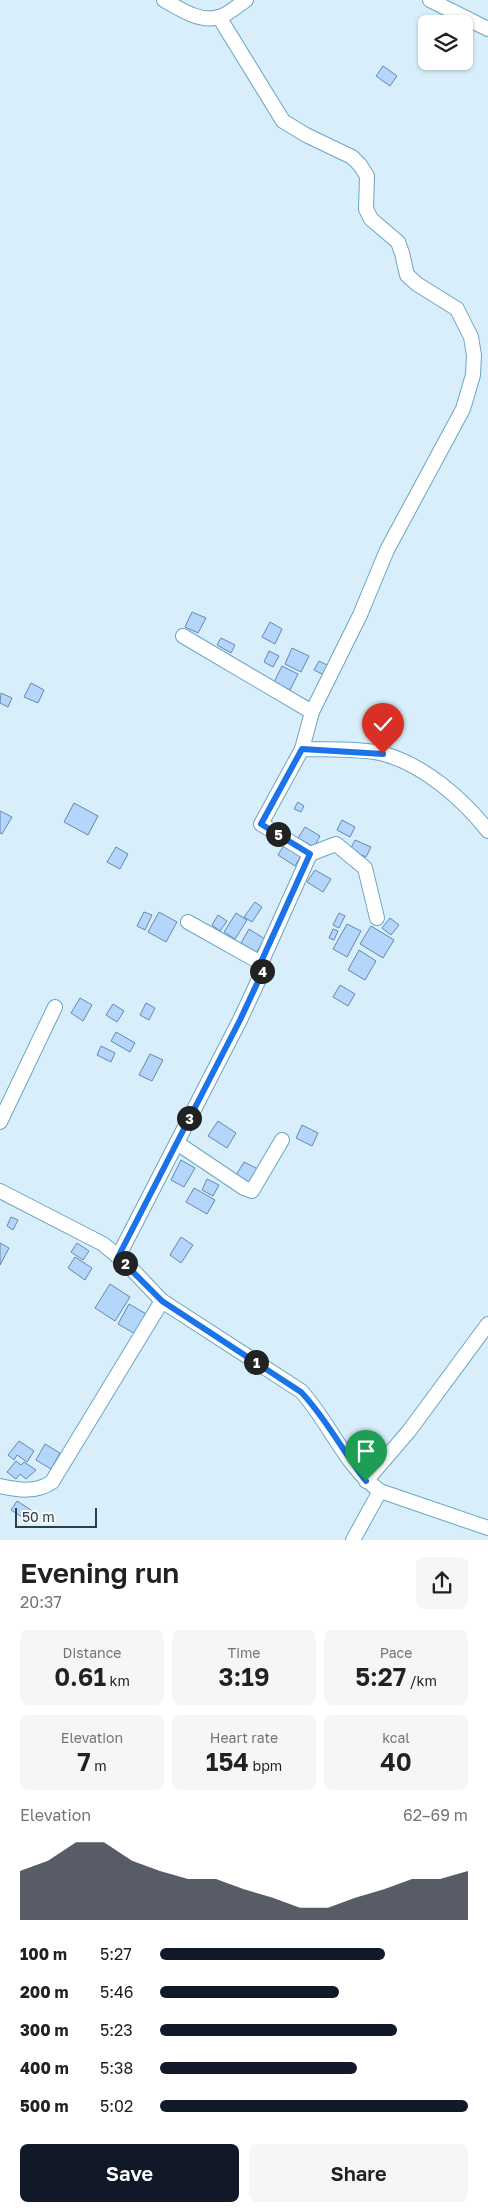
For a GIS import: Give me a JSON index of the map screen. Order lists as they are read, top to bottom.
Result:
{
  "scale_bar": "50 m",
  "page": {
    "pins": [
      "5",
      "4",
      "3",
      "2",
      "1"
    ],
    "scale": "50 m",
    "heading": ["Evening run", "20:37"],
    "stats": [
      ["Distance", "0.61 km"],
      ["Time", "3:19"],
      ["Pace", "5:27 /km"],
      ["Elevation", "7 m"],
      ["Heart rate", "154 bpm"],
      ["kcal", "40"]
    ],
    "chart": ["Elevation", "62–69 m"],
    "list": [
      {
        "name": "100 m",
        "note": "5:27"
      },
      {
        "name": "200 m",
        "note": "5:46"
      },
      {
        "name": "300 m",
        "note": "5:23"
      },
      {
        "name": "400 m",
        "note": "5:38"
      },
      {
        "name": "500 m",
        "note": "5:02"
      }
    ],
    "buttons": ["Save", "Share"]
  }
}
